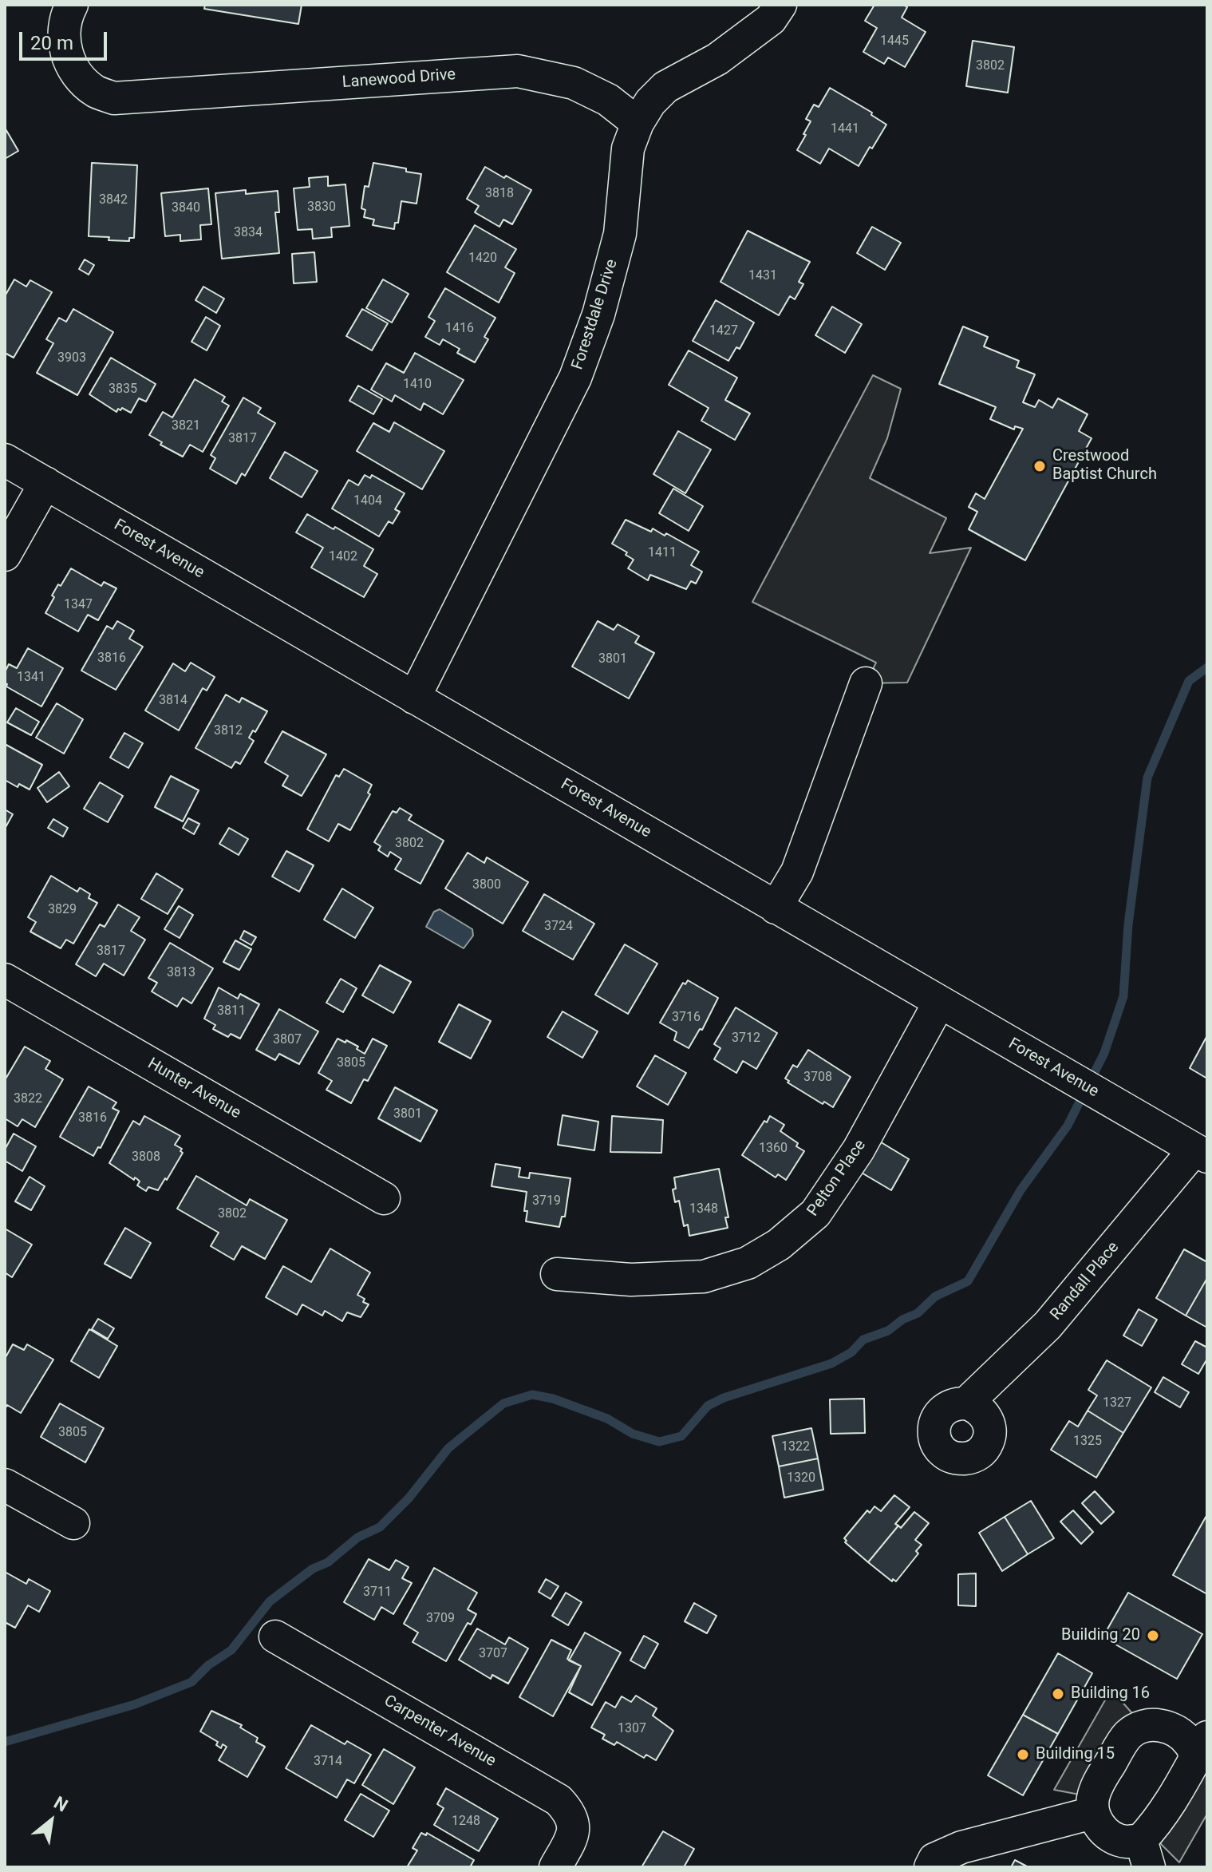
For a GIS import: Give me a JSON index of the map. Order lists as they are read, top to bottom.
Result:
{
  "streets": {
    "street": [
      "Lanewood Drive",
      "Forestdale Drive",
      "Forest Avenue",
      "Hunter Avenue",
      "Pelton Place",
      "Randall Place",
      "Carpenter Avenue"
    ]
  },
  "crossings": [
    ["Lanewood Drive", "Forestdale Drive"],
    ["Forestdale Drive", "Forest Avenue"],
    ["Forest Avenue", "Pelton Place"],
    ["Forest Avenue", "Randall Place"]
  ],
  "places": [
    "Crestwood Baptist Church",
    "Building 20",
    "Building 16",
    "Building 15"
  ],
  "house_numbers": [
    "1445",
    "3802",
    "1441",
    "3818",
    "3842",
    "3830",
    "3840",
    "3834",
    "1420",
    "1431",
    "1416",
    "1427",
    "3903",
    "1410",
    "3835",
    "3821",
    "3817",
    "1404",
    "1411",
    "1402",
    "1347",
    "3816",
    "3801",
    "1341",
    "3814",
    "3812",
    "3802",
    "3800",
    "3829",
    "3724",
    "3817",
    "3813",
    "3811",
    "3716",
    "3712",
    "3807",
    "3805",
    "3708",
    "3822",
    "3801",
    "3816",
    "1360",
    "3808",
    "3719",
    "1348",
    "3802",
    "1327",
    "3805",
    "1325",
    "1322",
    "1320",
    "3711",
    "3709",
    "3707",
    "1307",
    "3714",
    "1248"
  ],
  "scale_bar": "20 m",
  "north": "top right"
}
